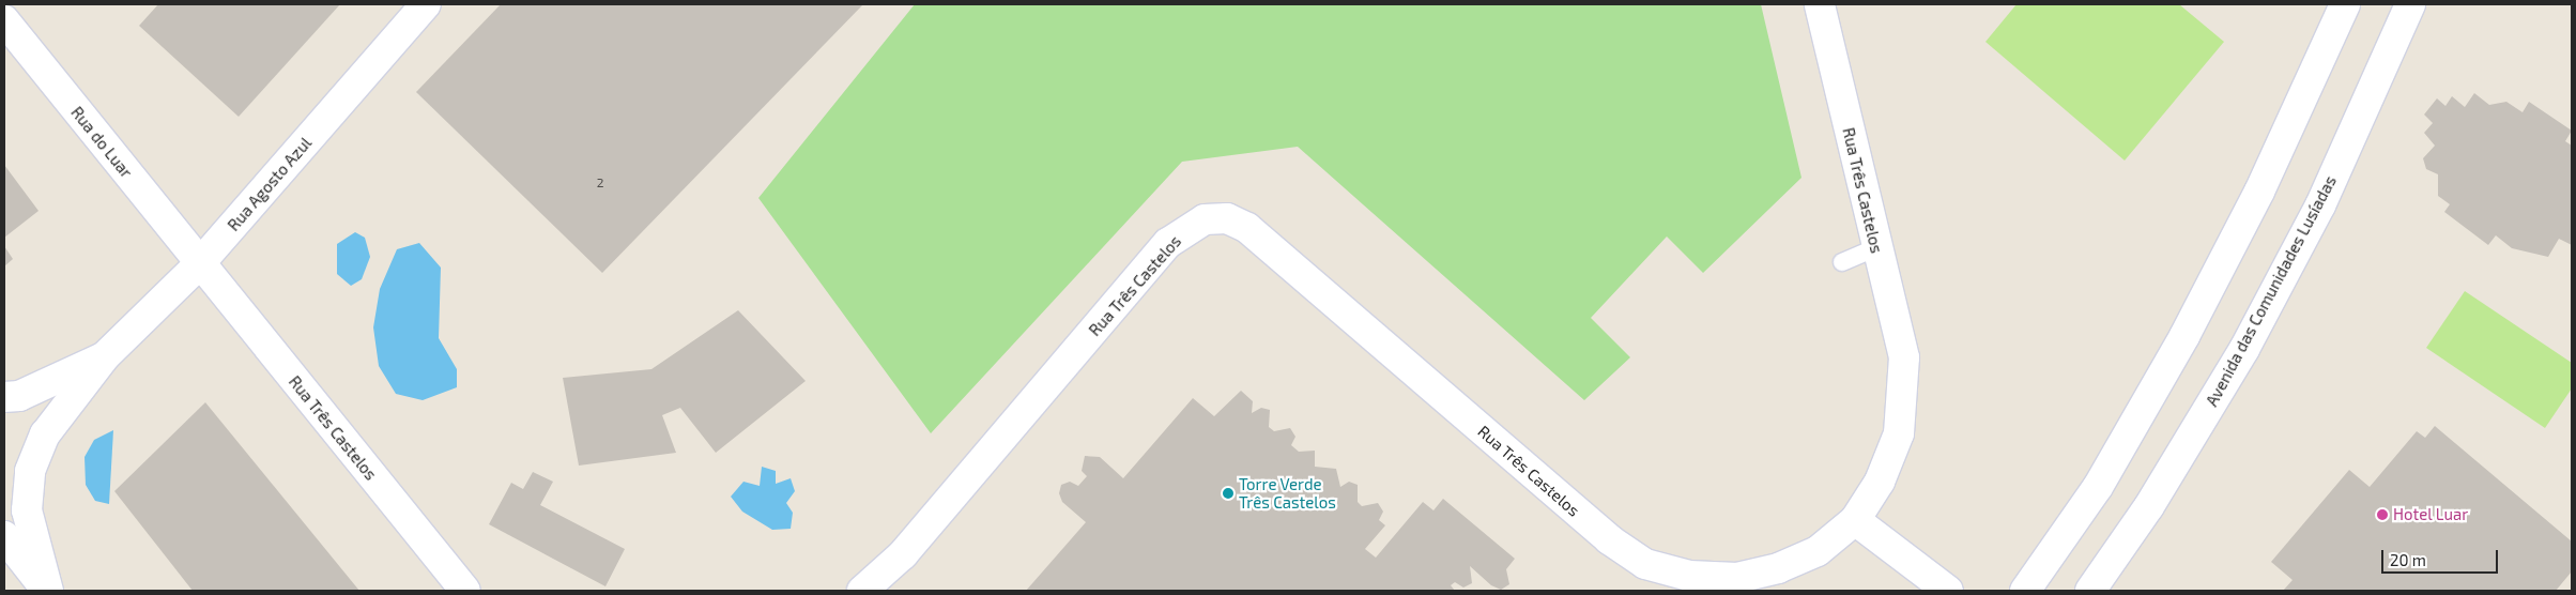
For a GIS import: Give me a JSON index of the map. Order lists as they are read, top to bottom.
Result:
{
  "streets": {
    "street": [
      "Rua do Luar",
      "Rua Agosto Azul",
      "Rua Três Castelos",
      "Avenida das Comunidades Lusíadas"
    ]
  },
  "crossings": [
    ["Rua do Luar", "Rua Agosto Azul"],
    ["Rua do Luar", "Rua Três Castelos"],
    ["Rua Agosto Azul", "Rua Três Castelos"]
  ],
  "places": ["Torre Verde Três Castelos", "Hotel Luar"],
  "house_numbers": ["2"],
  "scale_bar": "20 m"
}
